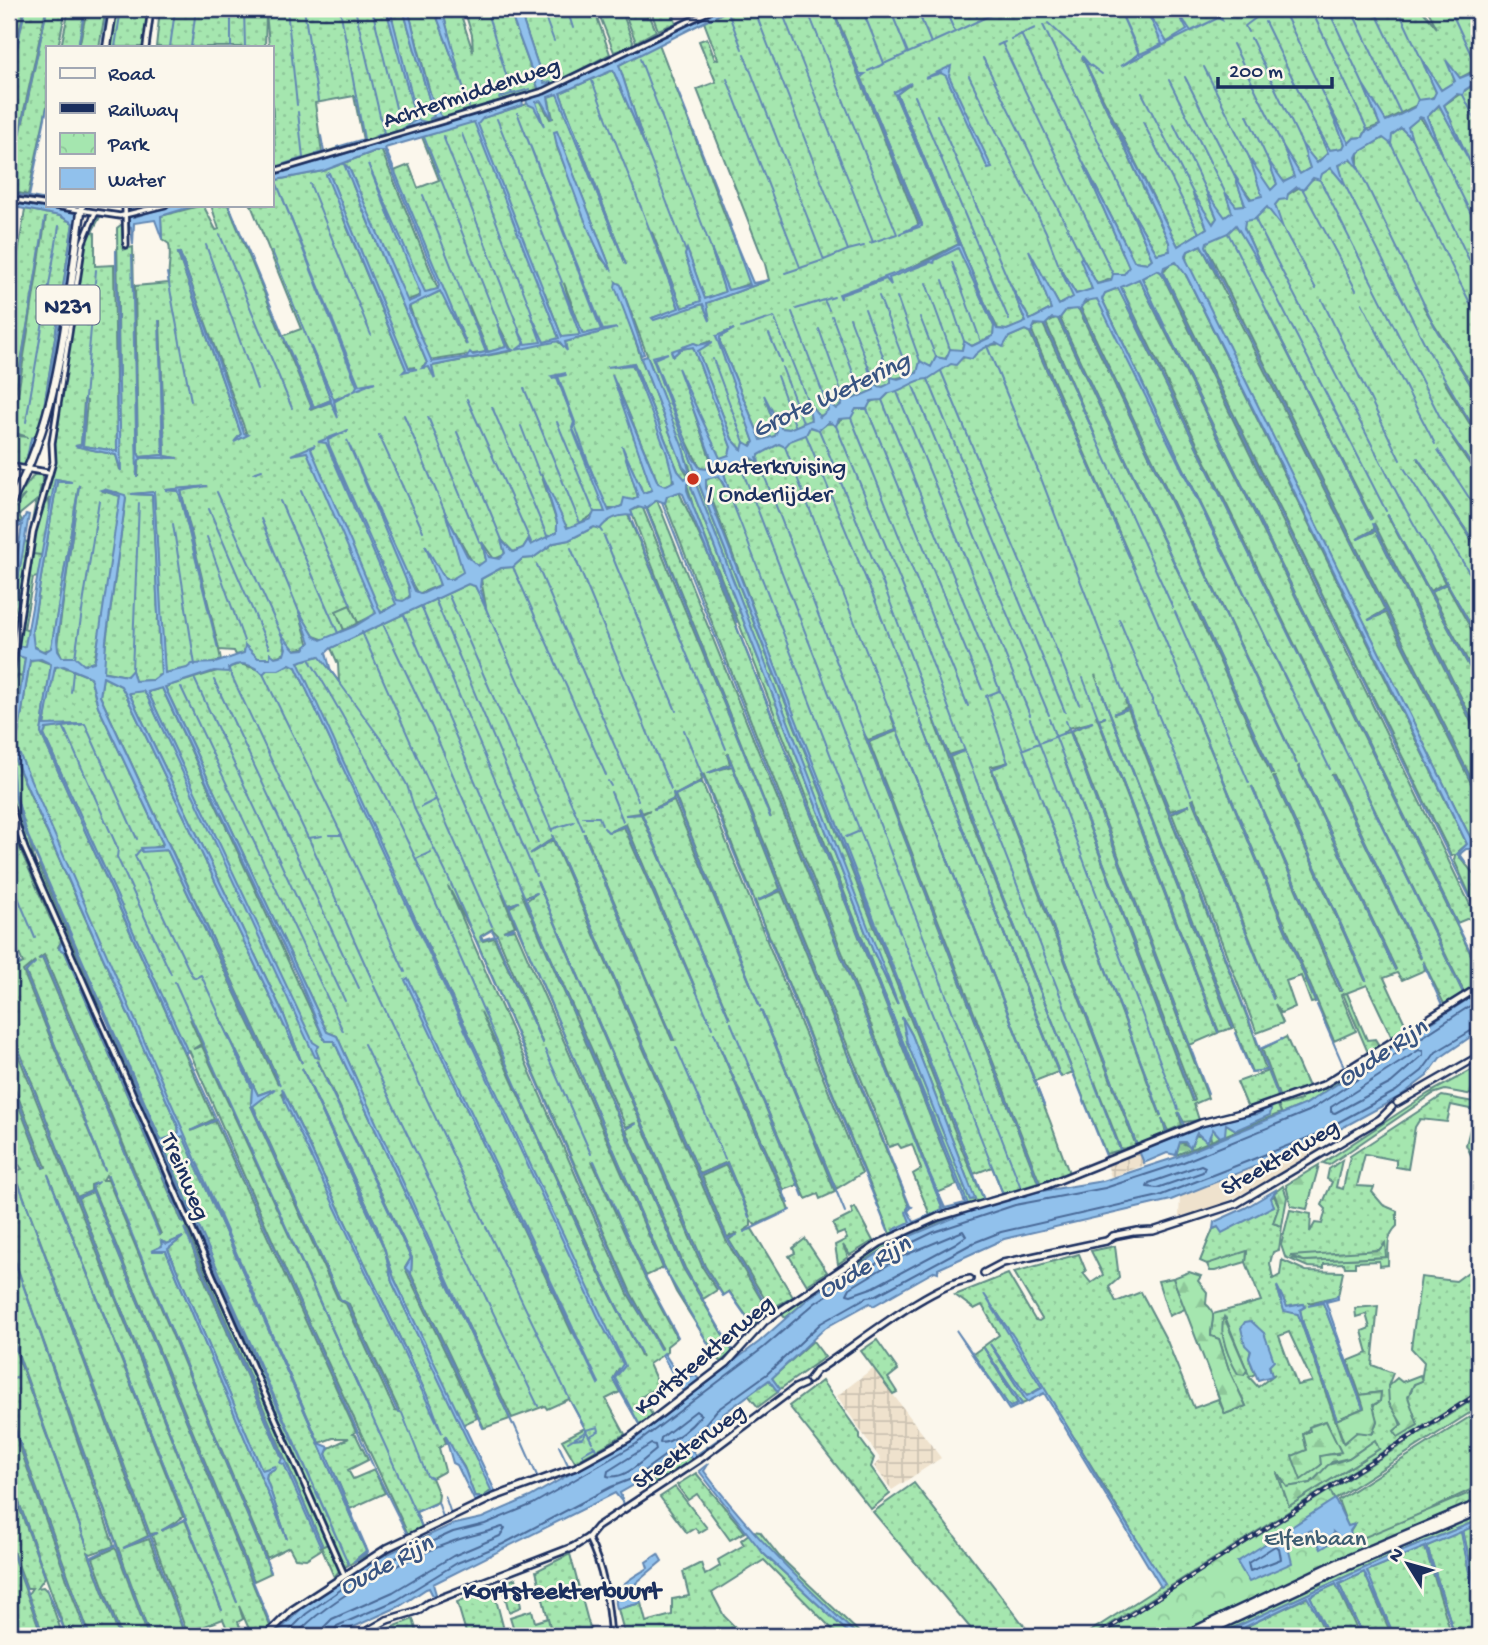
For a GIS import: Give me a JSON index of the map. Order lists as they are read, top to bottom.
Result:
{
  "streets": {
    "main road": ["N231"],
    "street": [
      "Achtermiddenweg",
      "Steekterweg",
      "Treinweg",
      "Kortsteekterweg"
    ]
  },
  "crossings": [
    ["Treinweg", "Kortsteekterweg"]
  ],
  "districts": ["Kortsteekterbuurt"],
  "water": ["Grote Wetering", "Oude Rijn"],
  "parks": ["Elfenbaan"],
  "places": ["Waterkruising / Onderlijder"],
  "legend": [
    "Road",
    "Railway",
    "Park",
    "Water"
  ],
  "scale_bar": "200 m",
  "north": "top left"
}
